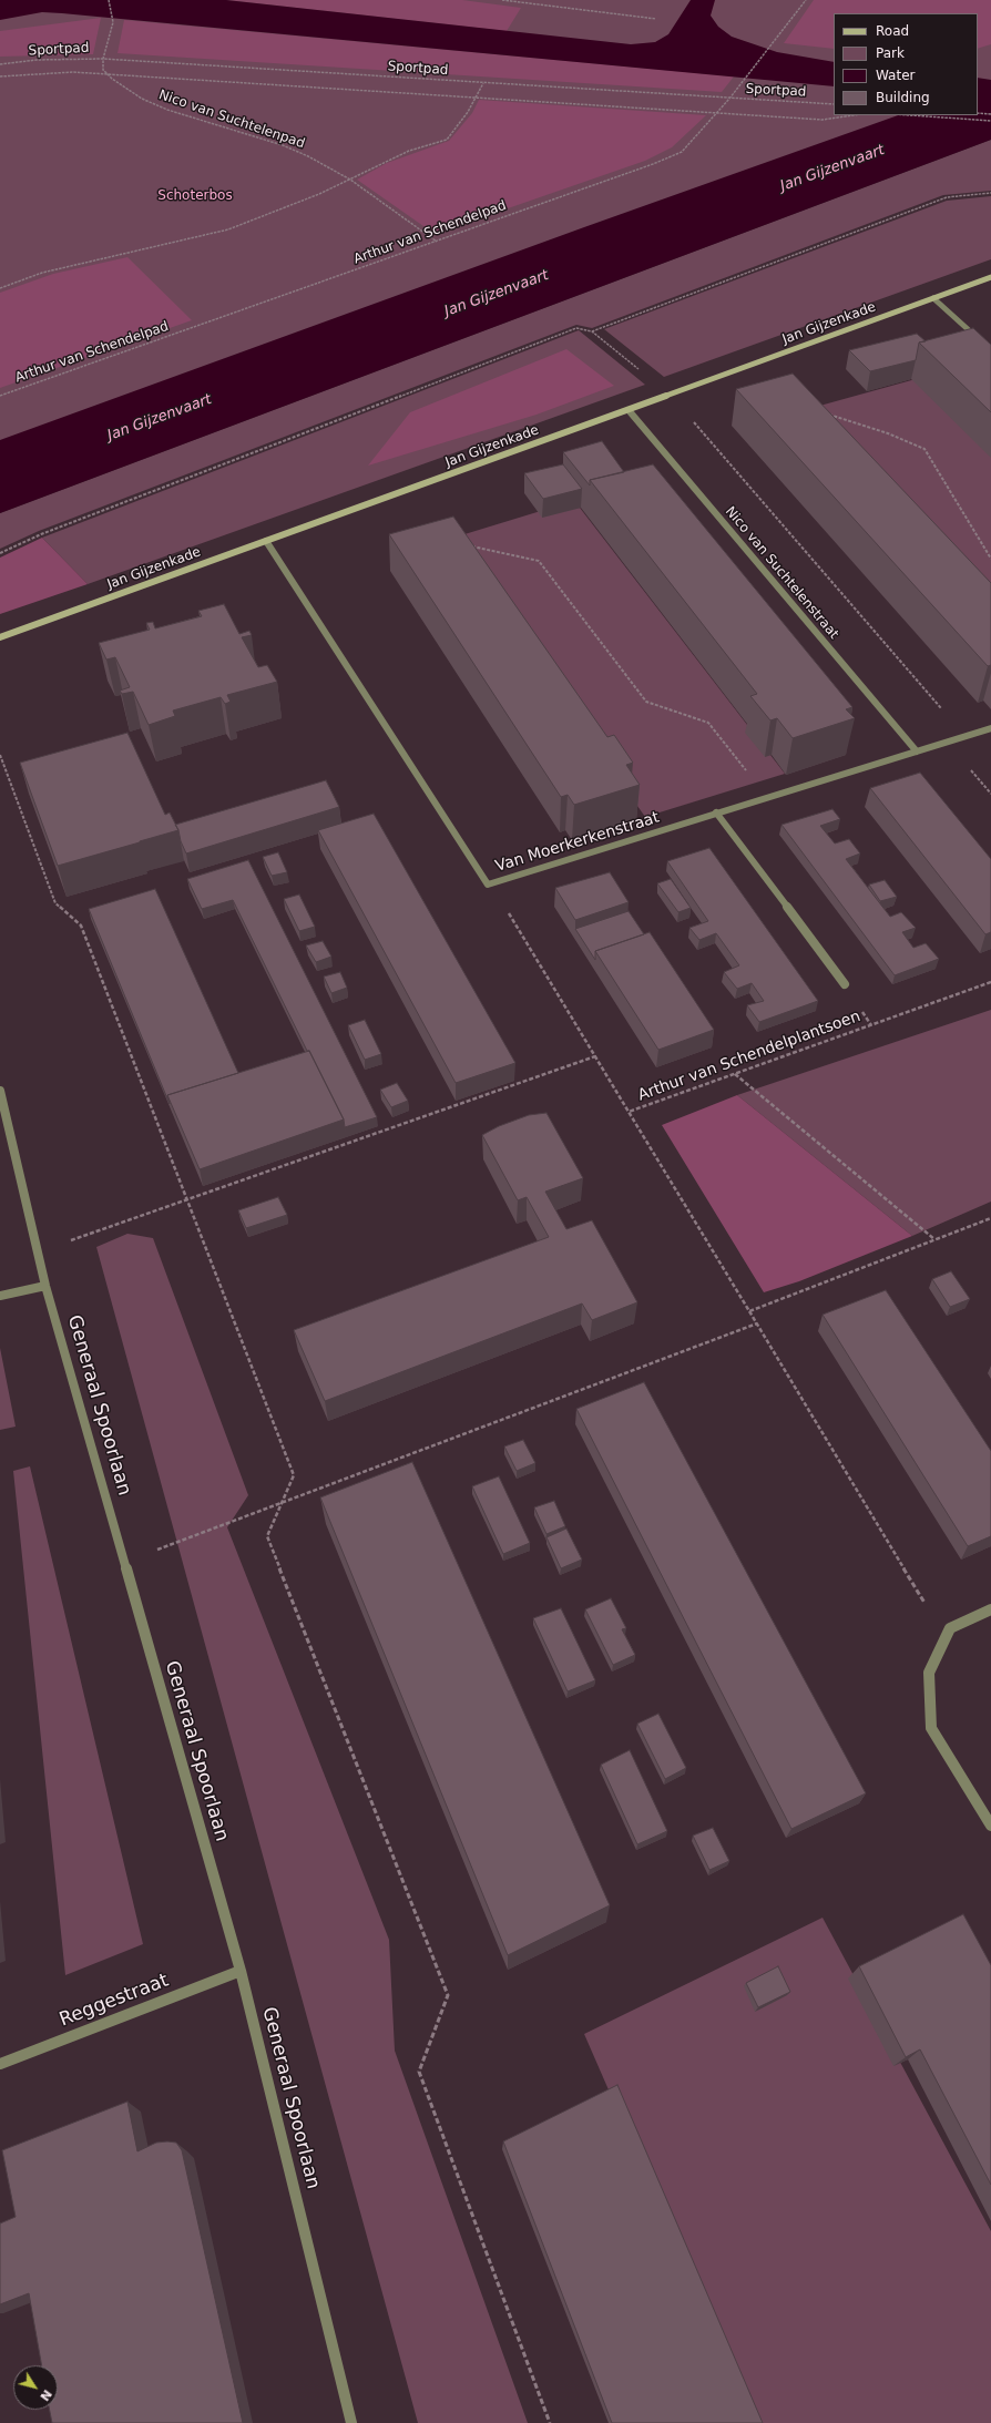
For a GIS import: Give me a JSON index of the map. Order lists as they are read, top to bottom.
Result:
{
  "streets": {
    "street": [
      "Jan Gijzenkade",
      "Nico van Suchtelenstraat",
      "Van Moerkerkenstraat",
      "Generaal Spoorlaan",
      "Reggestraat"
    ],
    "path": [
      "Sportpad",
      "Nico van Suchtelenpad",
      "Arthur van Schendelpad",
      "Arthur van Schendelplantsoen"
    ]
  },
  "crossings": [
    ["Sportpad", "Arthur van Schendelpad"],
    ["Nico van Suchtelenpad", "Arthur van Schendelpad"],
    ["Jan Gijzenkade", "Nico van Suchtelenstraat"],
    ["Jan Gijzenkade", "Van Moerkerkenstraat"],
    ["Nico van Suchtelenstraat", "Van Moerkerkenstraat"],
    ["Generaal Spoorlaan", "Reggestraat"]
  ],
  "water": ["Jan Gijzenvaart"],
  "parks": ["Schoterbos"],
  "legend": [
    "Road",
    "Park",
    "Water",
    "Building"
  ],
  "north": "bottom right"
}
